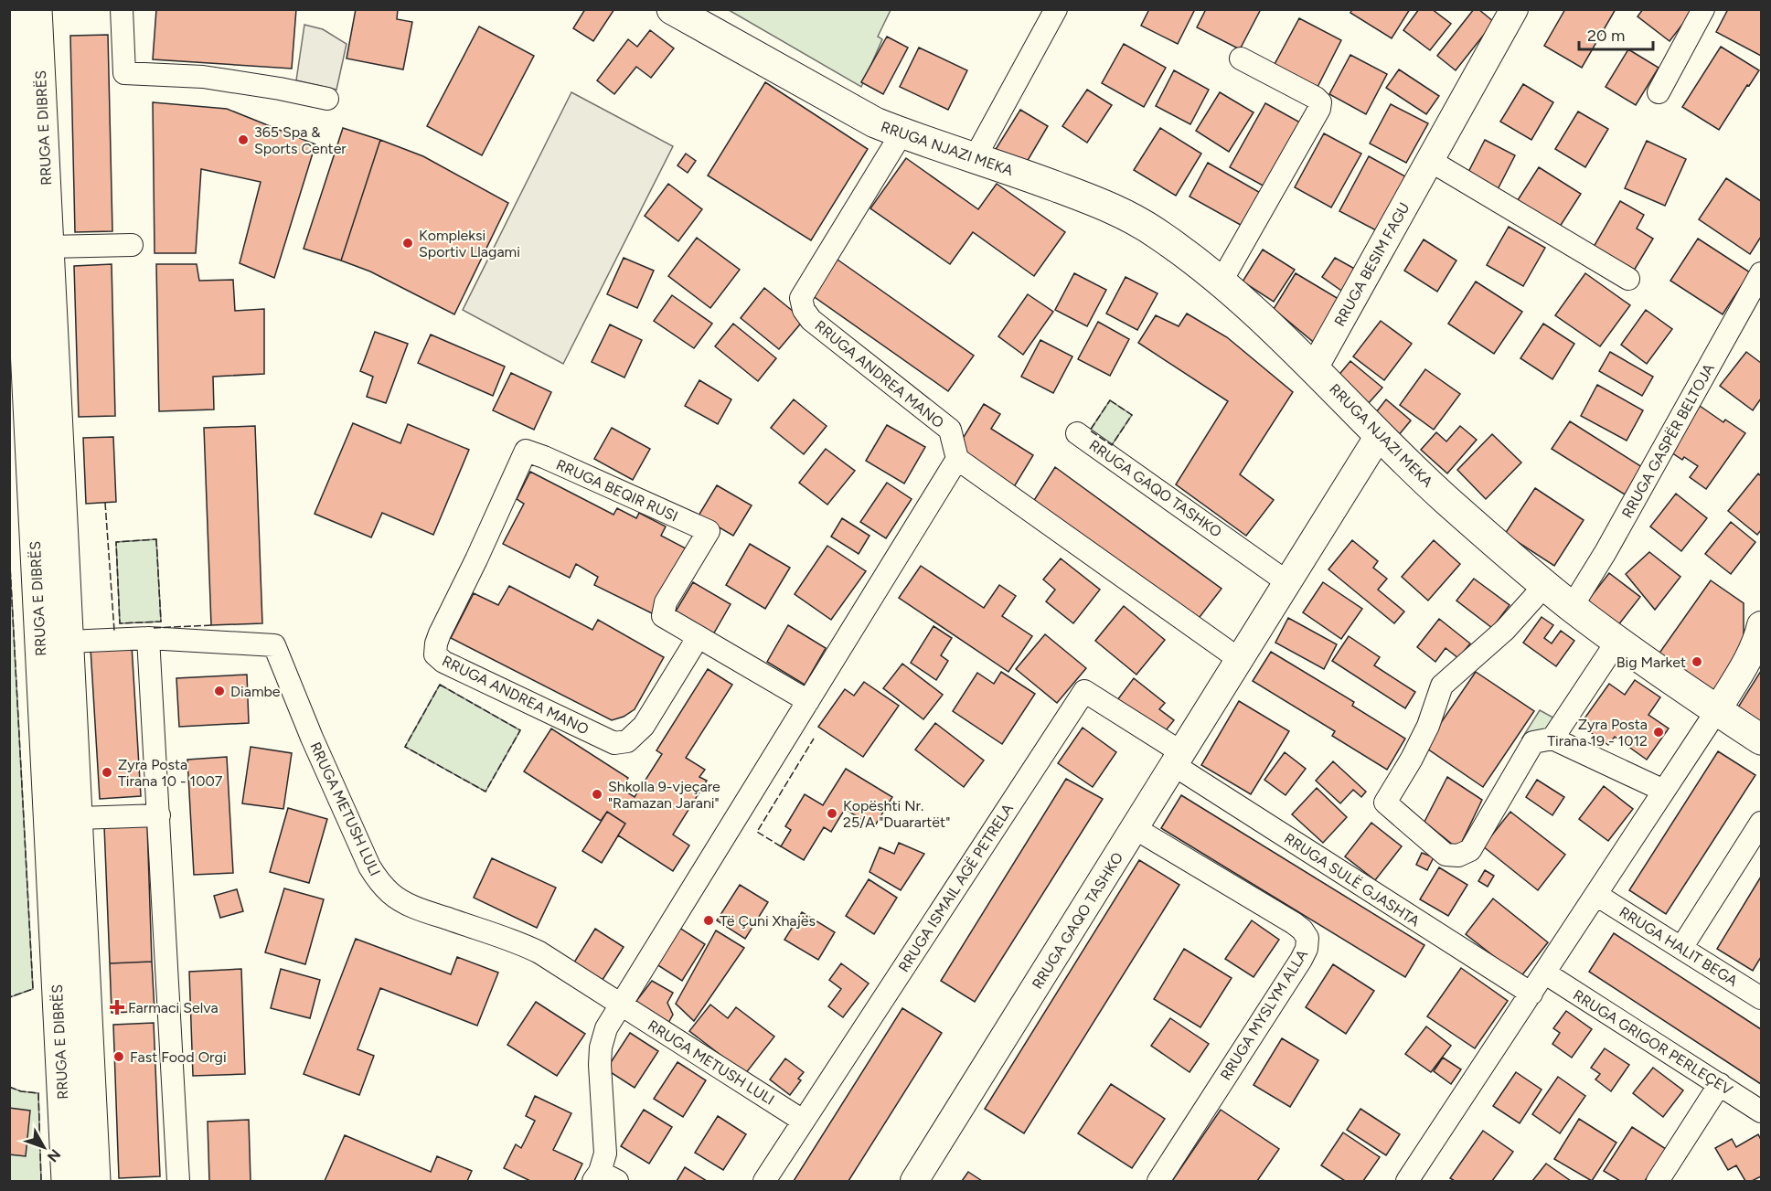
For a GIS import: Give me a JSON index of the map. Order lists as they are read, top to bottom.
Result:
{
  "streets": {
    "main road": ["RRUGA E DIBRËS", "RRUGA NJAZI MEKA"],
    "street": [
      "RRUGA BESIM FAGU",
      "RRUGA ANDREA MANO",
      "RRUGA GASPËR BELTOJA",
      "RRUGA GAQO TASHKO",
      "RRUGA BEQIR RUSI",
      "RRUGA METUSH LULI",
      "RRUGA SULË GJASHTA",
      "RRUGA ISMAIL AGË PETRELA",
      "RRUGA HALIT BEGA",
      "RRUGA MYSLYM ALLA",
      "RRUGA GRIGOR PERLEÇEV"
    ]
  },
  "crossings": [
    ["RRUGA E DIBRËS", "RRUGA METUSH LULI"],
    ["RRUGA NJAZI MEKA", "RRUGA BESIM FAGU"],
    ["RRUGA NJAZI MEKA", "RRUGA ANDREA MANO"],
    ["RRUGA NJAZI MEKA", "RRUGA GASPËR BELTOJA"],
    ["RRUGA NJAZI MEKA", "RRUGA GAQO TASHKO"],
    ["RRUGA ANDREA MANO", "RRUGA BEQIR RUSI"],
    ["RRUGA GAQO TASHKO", "RRUGA SULË GJASHTA"],
    ["RRUGA GAQO TASHKO", "RRUGA ISMAIL AGË PETRELA"],
    ["RRUGA GAQO TASHKO", "RRUGA MYSLYM ALLA"],
    ["RRUGA METUSH LULI", "RRUGA ISMAIL AGË PETRELA"],
    ["RRUGA SULË GJASHTA", "RRUGA ISMAIL AGË PETRELA"]
  ],
  "places": {
    "other": [
      "365 Spa & Sports Center",
      "Kompleksi Sportiv Llagami",
      "Big Market",
      "Diambe",
      "Zyra Posta Tirana 19 - 1012",
      "Zyra Posta Tirana 10 - 1007",
      "Shkolla 9-vjeçare \"Ramazan Jarani\"",
      "Kopështi Nr. 25/A \"Duarartët\"",
      "Të Çuni Xhajës",
      "Fast Food Orgi"
    ],
    "health": ["Farmaci Selva"]
  },
  "scale_bar": "20 m",
  "north": "bottom right"
}
